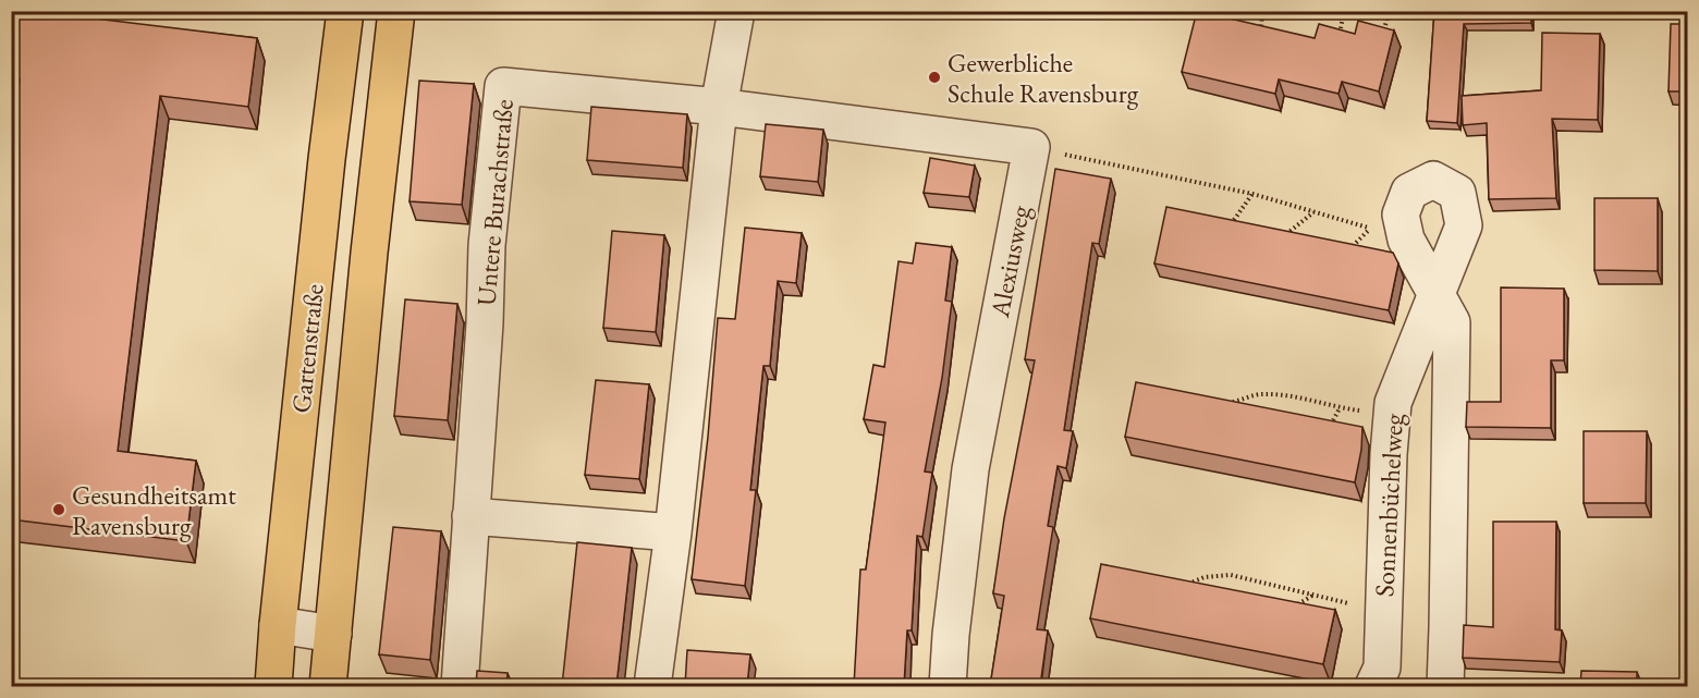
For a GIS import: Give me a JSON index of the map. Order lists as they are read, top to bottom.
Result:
{
  "streets": {
    "main road": ["Gartenstraße"],
    "street": ["Untere Burachstraße", "Alexiusweg", "Sonnenbüchelweg"]
  },
  "places": ["Gewerbliche Schule Ravensburg", "Gesundheitsamt Ravensburg"]
}
